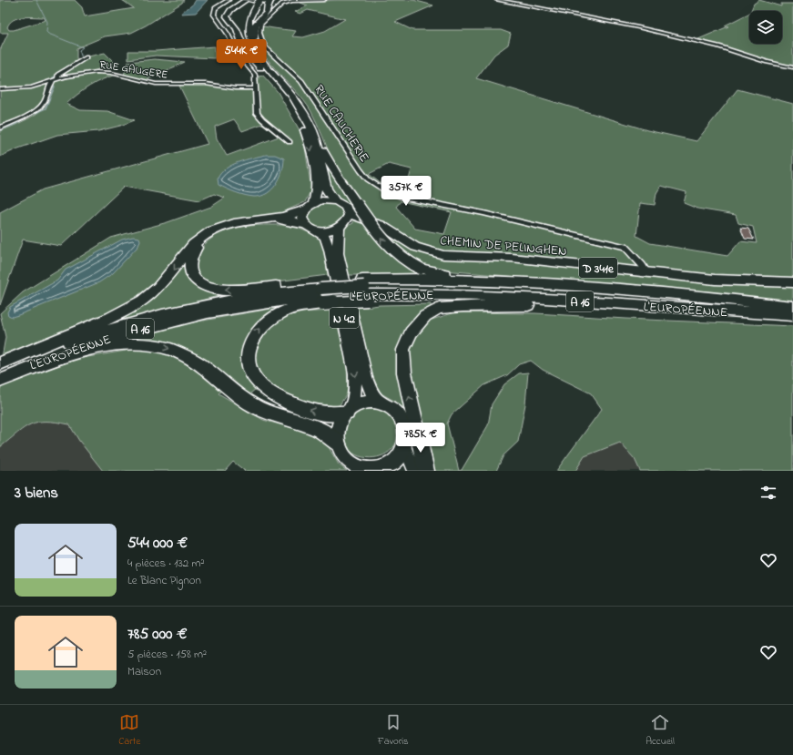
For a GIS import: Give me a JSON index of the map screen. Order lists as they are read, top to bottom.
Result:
{
  "streets": {
    "highway": ["L'EUROPÉENNE", "A 16"],
    "main road": ["CHEMIN DE PELINGHEN", "D 341e", "N 42"],
    "street": ["RUE GAUGERE", "RUE CAUCHERIE"]
  },
  "crossings": [
    ["RUE CAUCHERIE", "CHEMIN DE PELINGHEN"],
    ["CHEMIN DE PELINGHEN", "N 42"]
  ],
  "page": {
    "price": ["544K €", "357K €", "785K €"],
    "heading": "3 biens",
    "list": [
      {
        "name": "544 000 €",
        "note": "4 pièces · 132 m² · Le Blanc Pignon"
      },
      {
        "name": "785 000 €",
        "note": "5 pièces · 158 m² · Maison"
      }
    ],
    "tabs": ["Carte", "Favoris", "Accueil"]
  }
}
